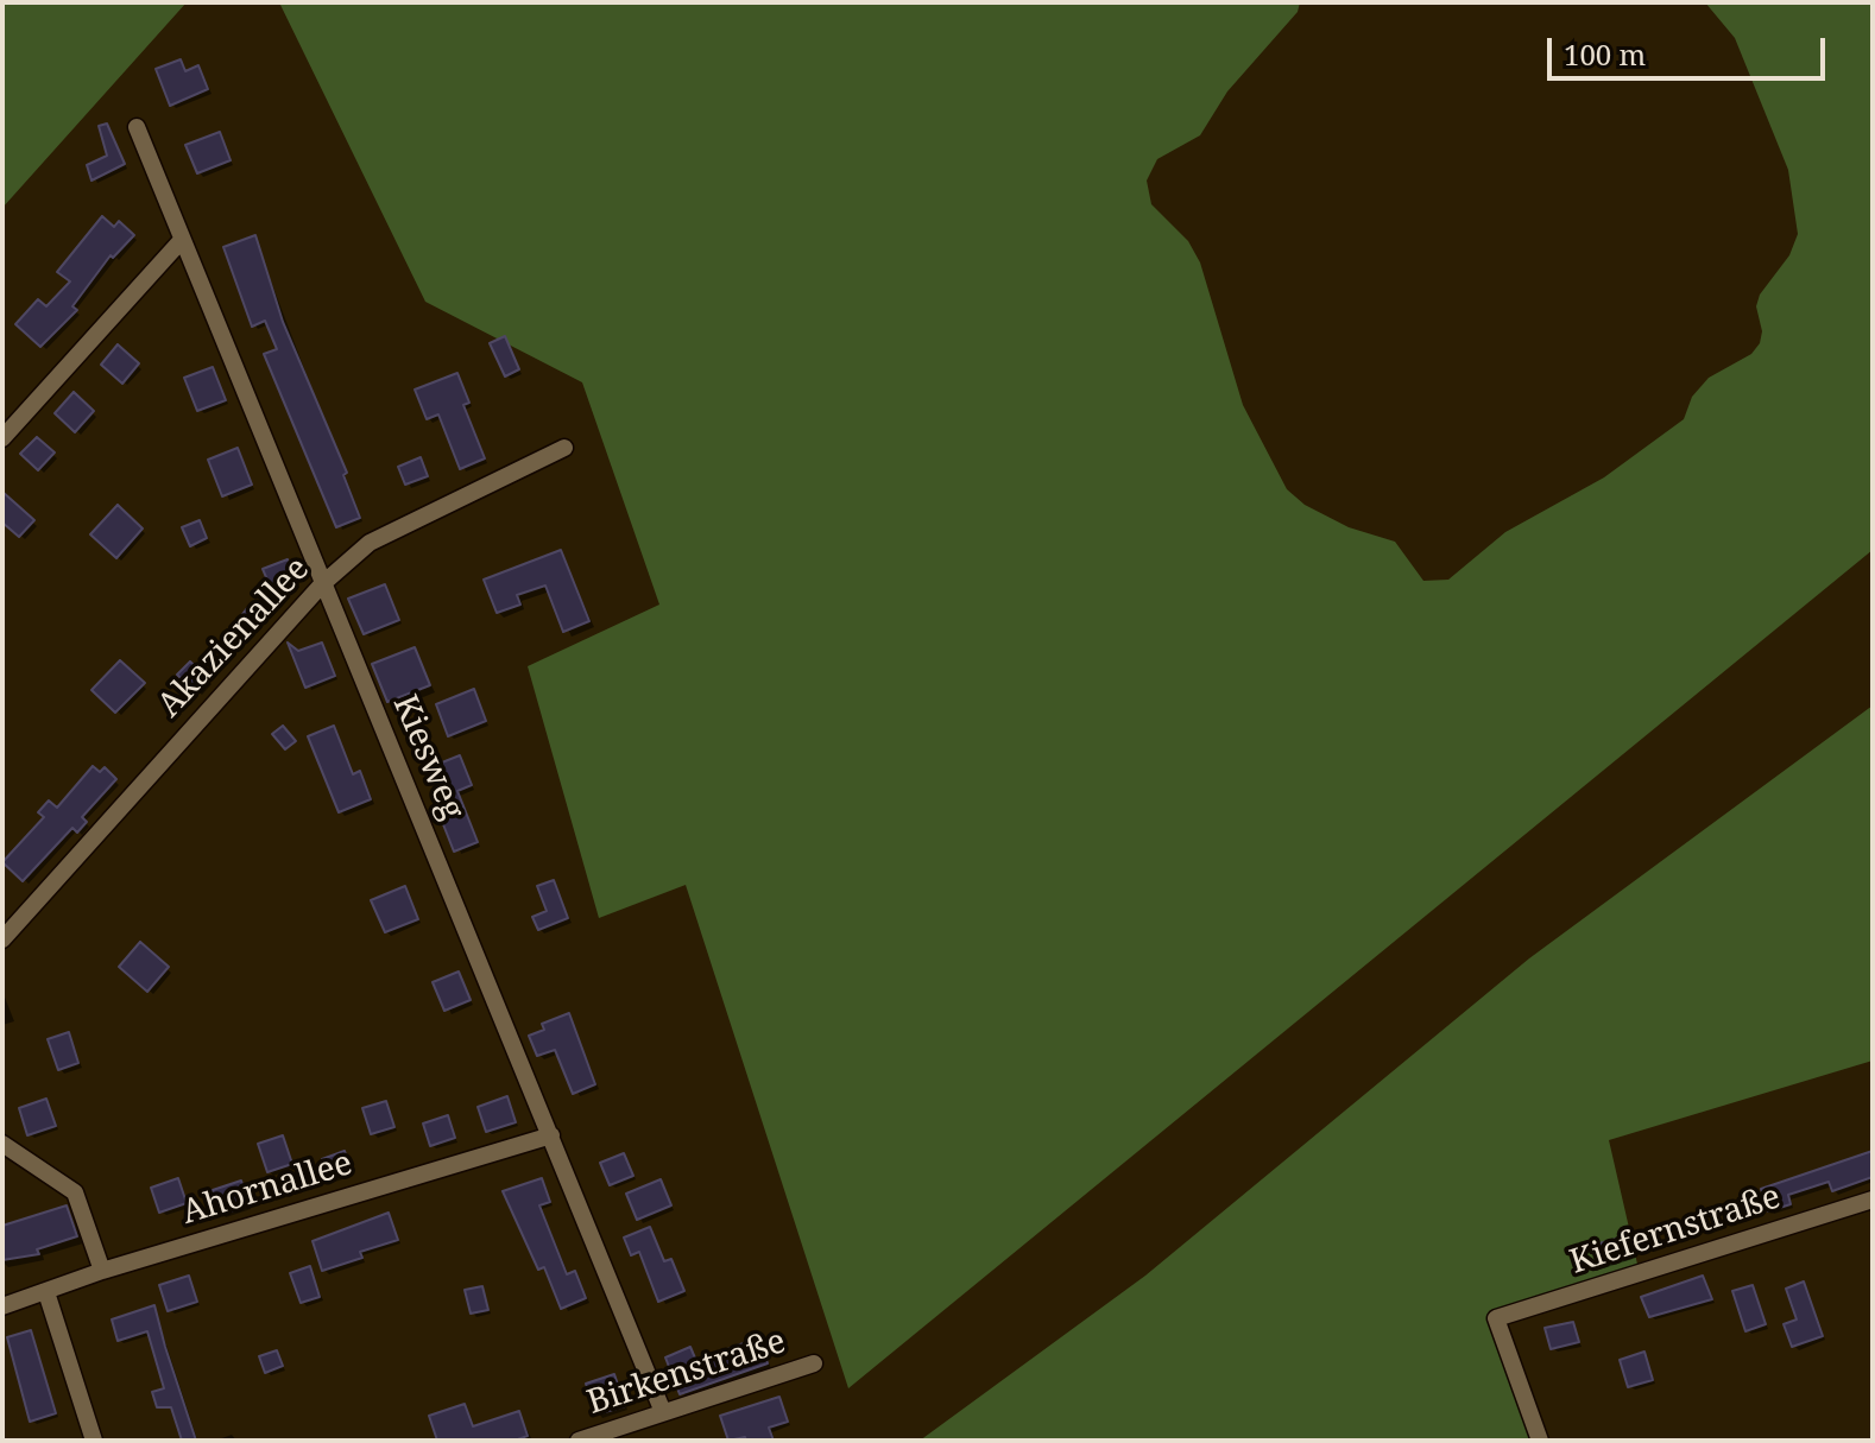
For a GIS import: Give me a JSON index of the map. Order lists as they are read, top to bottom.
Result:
{
  "streets": {
    "street": [
      "Akazienallee",
      "Kiesweg",
      "Ahornallee",
      "Kiefernstraße",
      "Birkenstraße"
    ]
  },
  "crossings": [
    ["Akazienallee", "Kiesweg"],
    ["Kiesweg", "Ahornallee"],
    ["Kiesweg", "Birkenstraße"]
  ],
  "scale_bar": "100 m"
}
